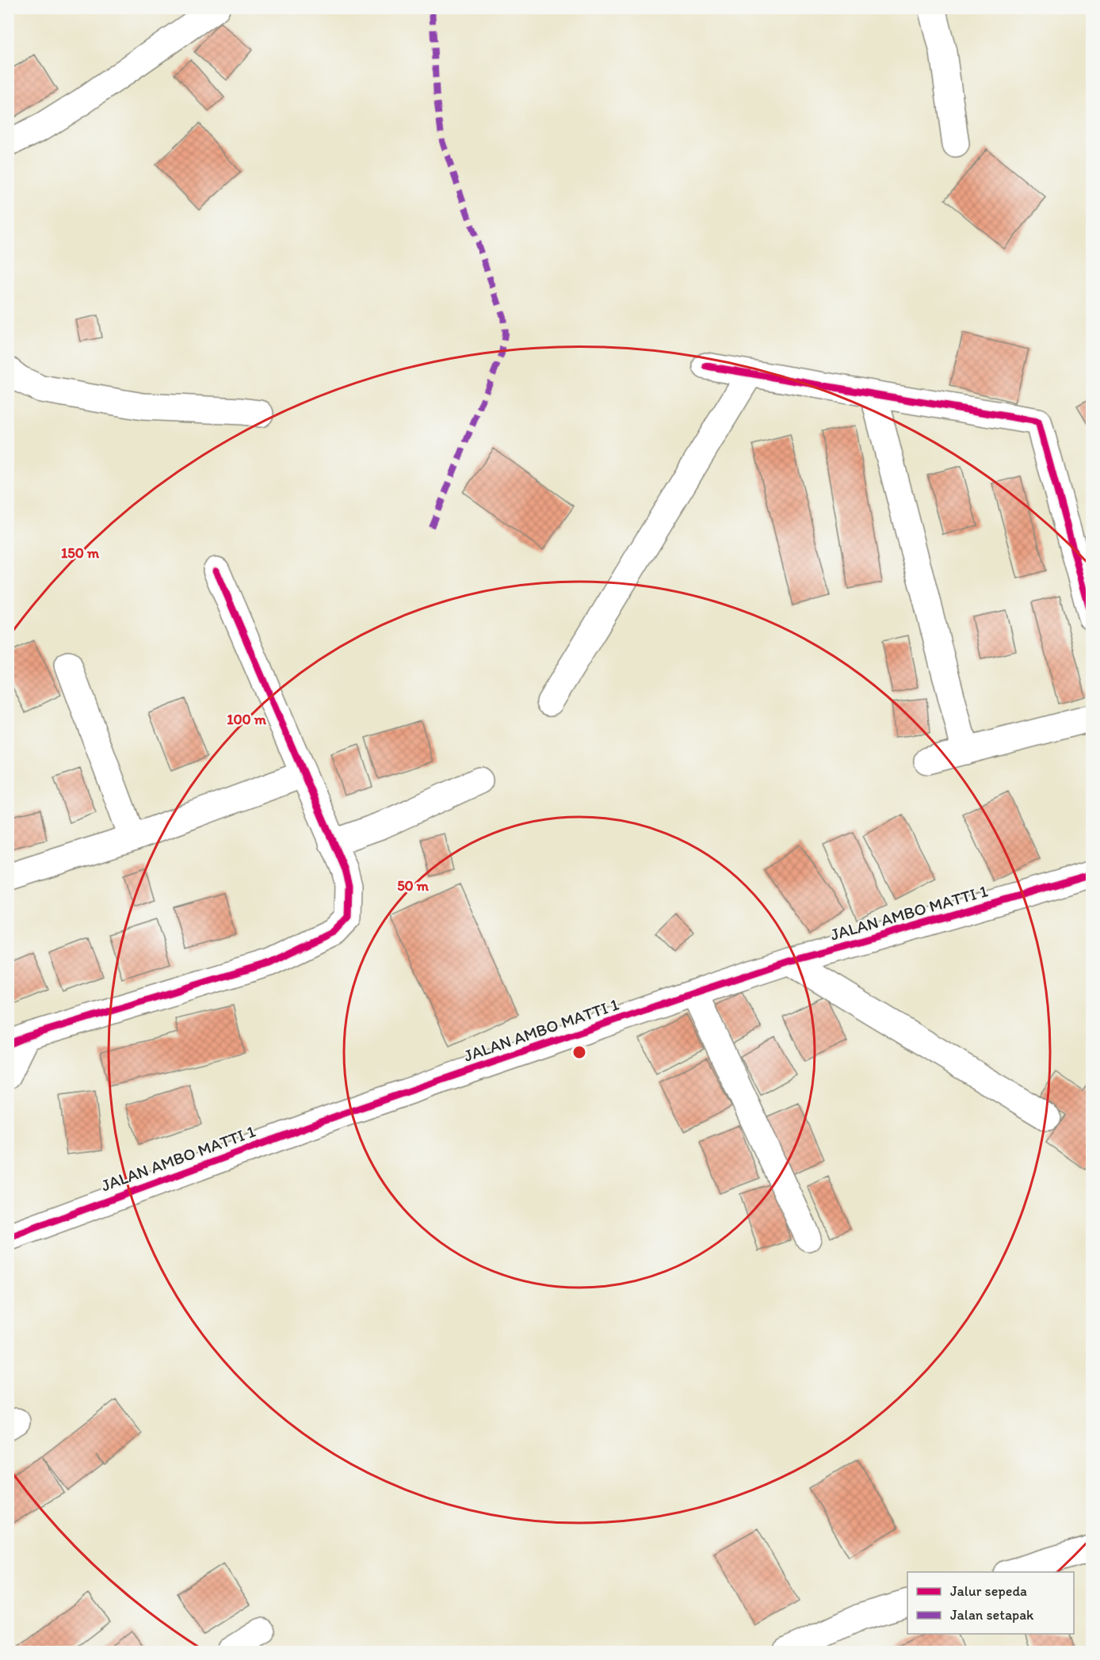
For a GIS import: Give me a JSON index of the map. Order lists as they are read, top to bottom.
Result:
{
  "streets": {
    "street": ["JALAN AMBO MATTI 1"]
  },
  "legend": ["Jalur sepeda", "Jalan setapak"],
  "rings": ["150 m", "100 m", "50 m"]
}
